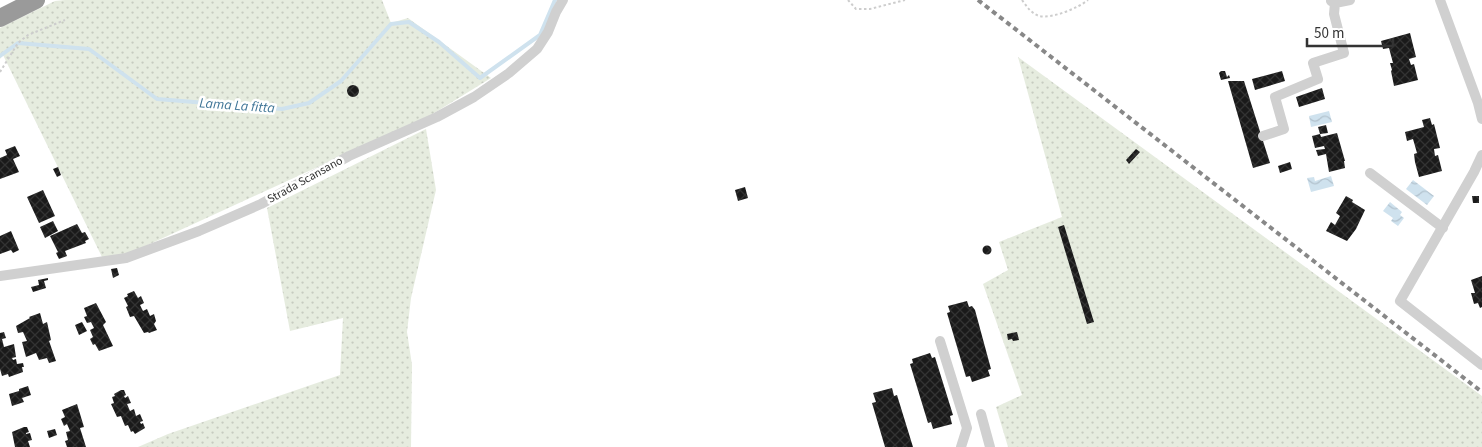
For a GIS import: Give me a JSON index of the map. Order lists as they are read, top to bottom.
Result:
{
  "streets": {
    "street": ["Strada Scansano"]
  },
  "water": ["Lama La fitta"],
  "scale_bar": "50 m"
}
